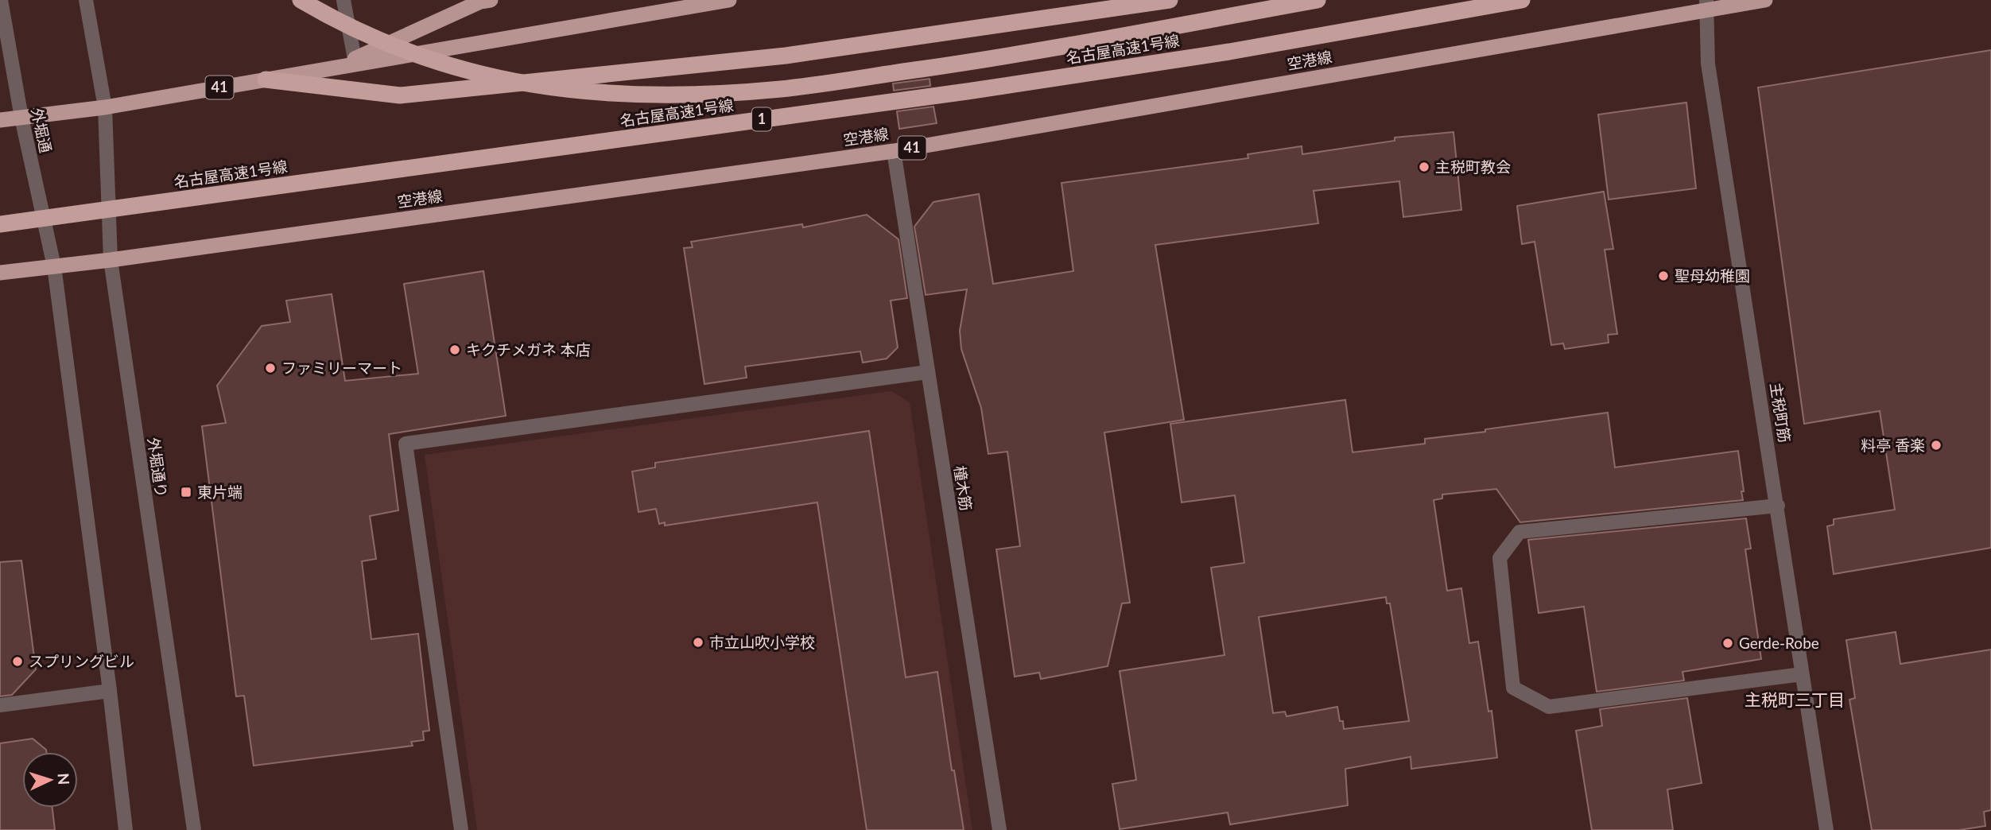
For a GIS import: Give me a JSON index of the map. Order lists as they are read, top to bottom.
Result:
{
  "streets": {
    "highway": [
      "名古屋高速1号線",
      "空港線",
      "41",
      "1"
    ],
    "street": [
      "外堀通",
      "主税町筋",
      "外堀通り",
      "橦木筋"
    ]
  },
  "crossings": [
    ["空港線", "外堀通"],
    ["空港線", "主税町筋"],
    ["空港線", "外堀通り"],
    ["空港線", "橦木筋"],
    ["41", "外堀通"],
    ["41", "外堀通り"]
  ],
  "districts": ["主税町三丁目"],
  "places": {
    "other": [
      "主税町教会",
      "聖母幼稚園",
      "キクチメガネ 本店",
      "ファミリーマート",
      "料亭 香楽",
      "市立山吹小学校",
      "Gerde-Robe",
      "スプリングビル"
    ],
    "transit": ["東片端"]
  },
  "north": "right"
}
